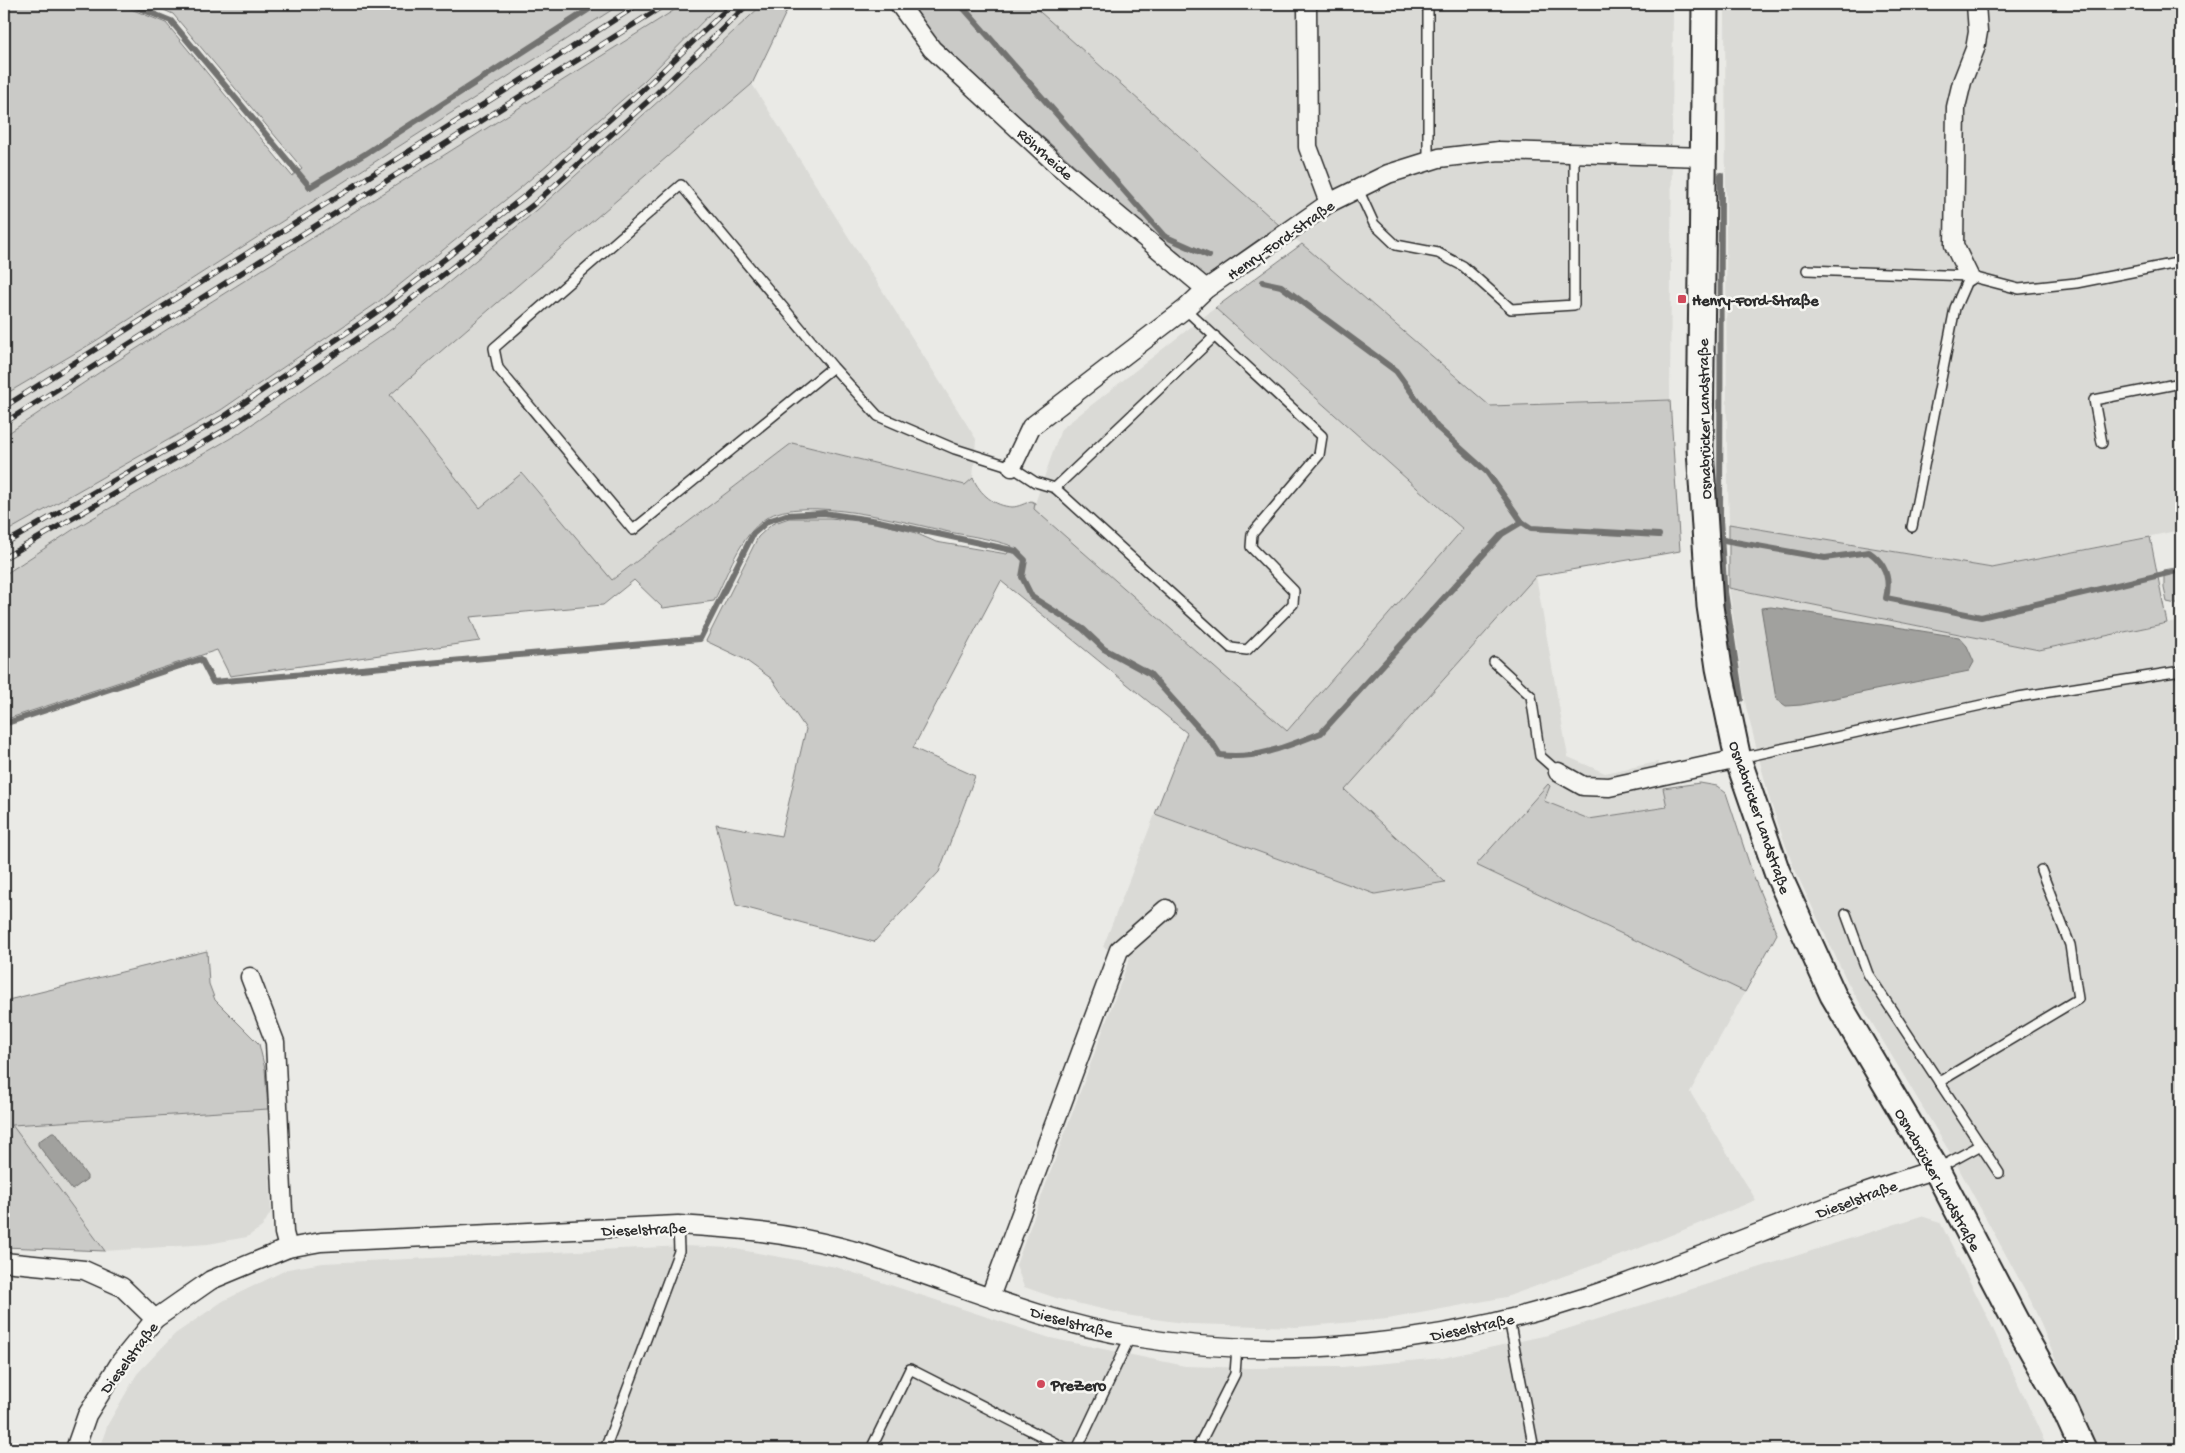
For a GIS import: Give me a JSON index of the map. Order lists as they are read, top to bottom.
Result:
{
  "streets": {
    "street": [
      "Röhrheide",
      "Henry-Ford-Straße",
      "Osnabrücker Landstraße",
      "Dieselstraße"
    ]
  },
  "crossings": [
    ["Röhrheide", "Henry-Ford-Straße"],
    ["Henry-Ford-Straße", "Osnabrücker Landstraße"],
    ["Osnabrücker Landstraße", "Dieselstraße"]
  ],
  "places": {
    "transit": ["Henry-Ford-Straße"],
    "other": ["PreZero"]
  }
}
